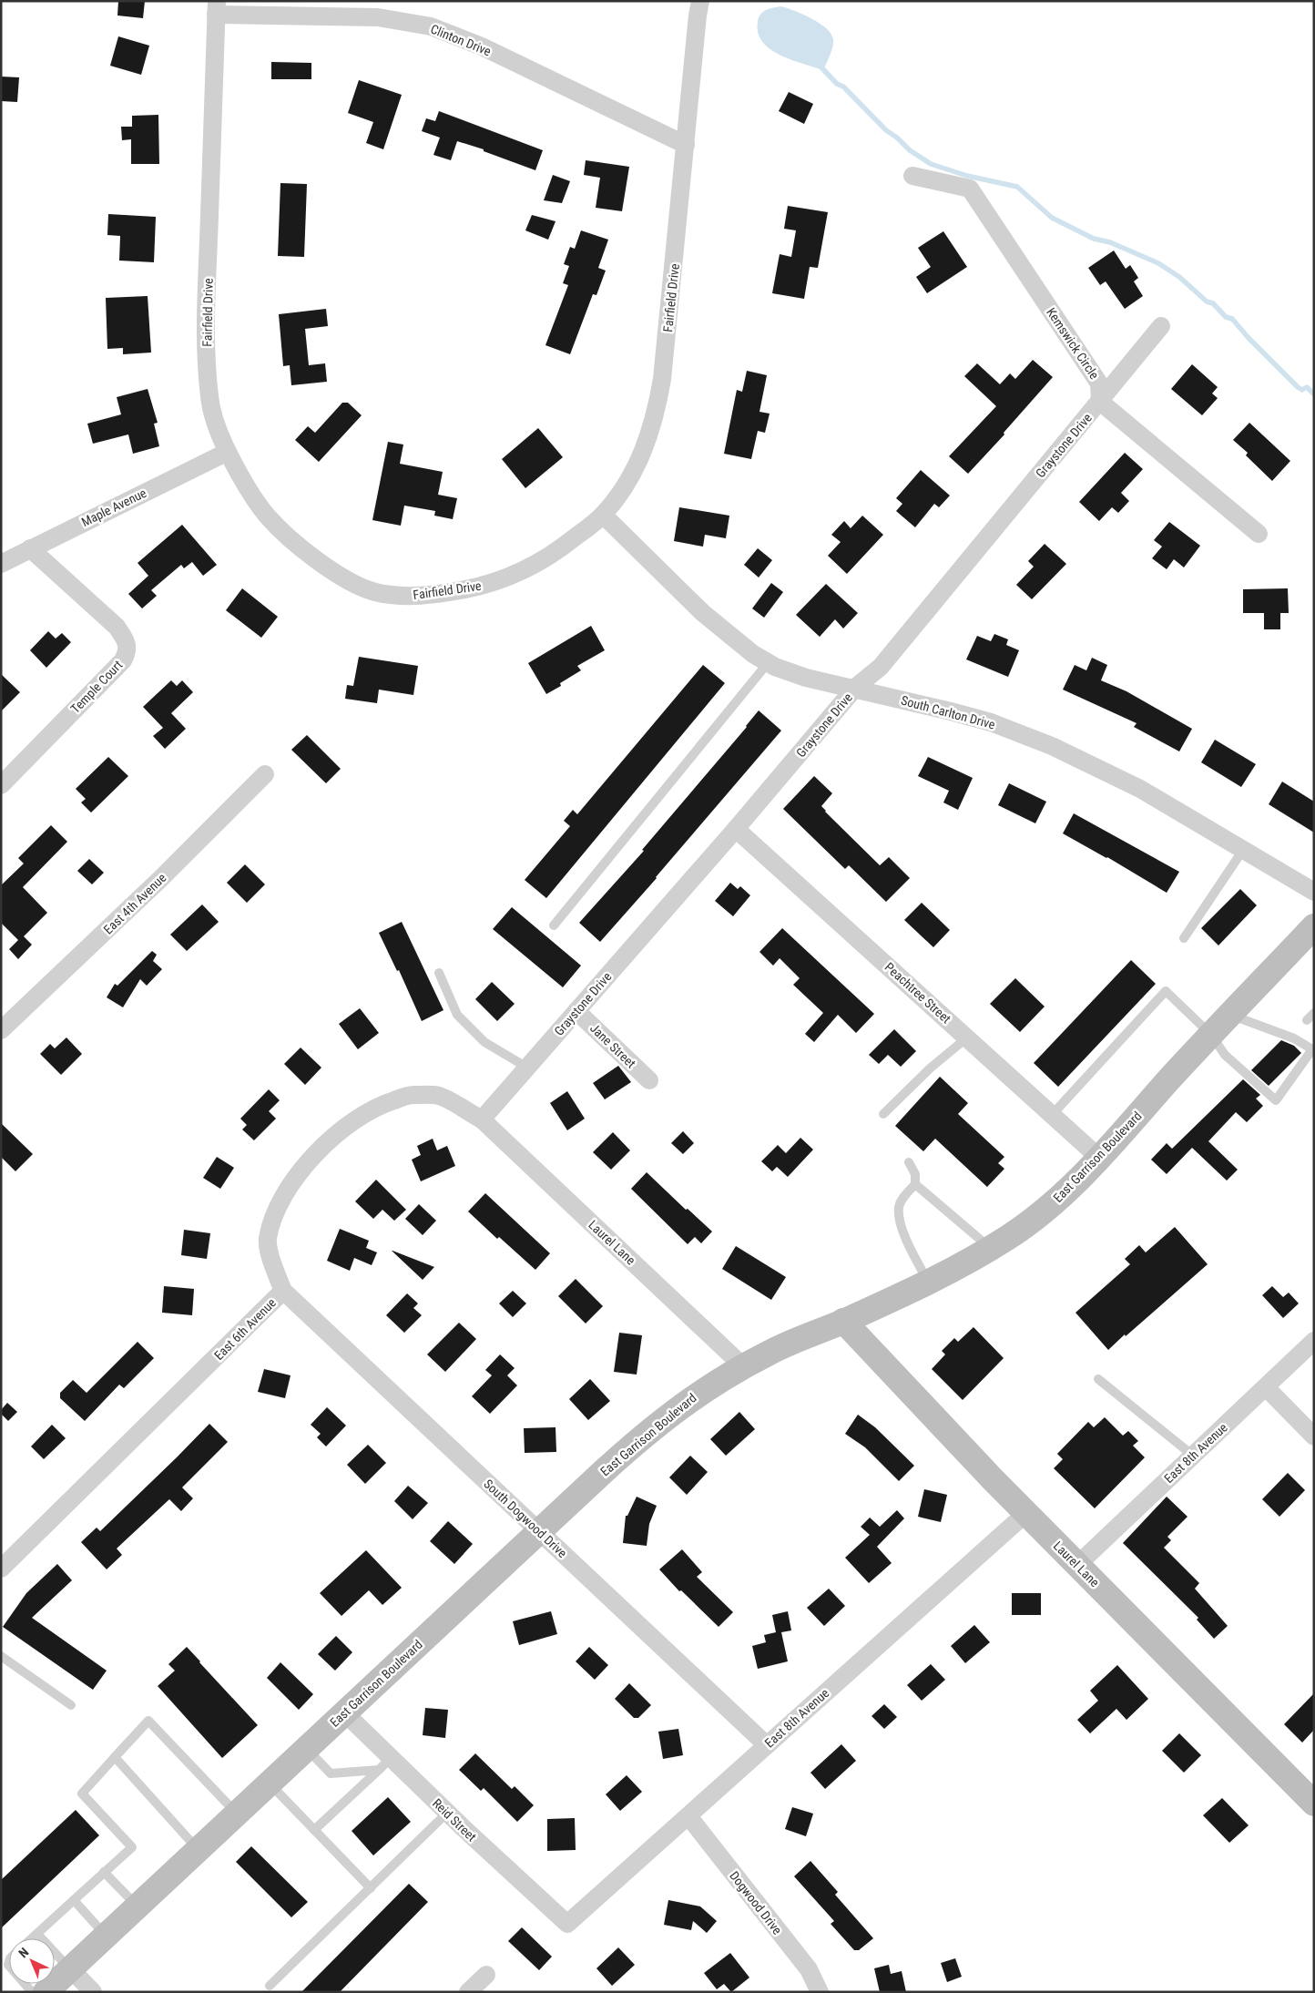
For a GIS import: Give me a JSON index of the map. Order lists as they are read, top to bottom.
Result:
{
  "streets": {
    "main road": ["East Garrison Boulevard", "Laurel Lane"],
    "street": [
      "Clinton Drive",
      "Fairfield Drive",
      "Kemswick Circle",
      "Graystone Drive",
      "Maple Avenue",
      "Temple Court",
      "South Carlton Drive",
      "East 4th Avenue",
      "Peachtree Street",
      "Jane Street",
      "East 6th Avenue",
      "East 8th Avenue",
      "South Dogwood Drive",
      "Reid Street",
      "Dogwood Drive"
    ]
  },
  "crossings": [
    ["Clinton Drive", "Fairfield Drive"],
    ["Fairfield Drive", "Maple Avenue"],
    ["Fairfield Drive", "South Carlton Drive"],
    ["Kemswick Circle", "Graystone Drive"],
    ["Graystone Drive", "South Carlton Drive"],
    ["Graystone Drive", "Peachtree Street"],
    ["Graystone Drive", "Jane Street"],
    ["Graystone Drive", "Laurel Lane"],
    ["Graystone Drive", "East 6th Avenue"],
    ["Maple Avenue", "Temple Court"],
    ["Peachtree Street", "East Garrison Boulevard"],
    ["East Garrison Boulevard", "Laurel Lane"],
    ["East Garrison Boulevard", "South Dogwood Drive"],
    ["East Garrison Boulevard", "Reid Street"],
    ["Laurel Lane", "East 6th Avenue"],
    ["Laurel Lane", "East 8th Avenue"],
    ["East 6th Avenue", "South Dogwood Drive"],
    ["East 8th Avenue", "South Dogwood Drive"],
    ["East 8th Avenue", "Reid Street"],
    ["East 8th Avenue", "Dogwood Drive"]
  ],
  "north": "top left"
}
